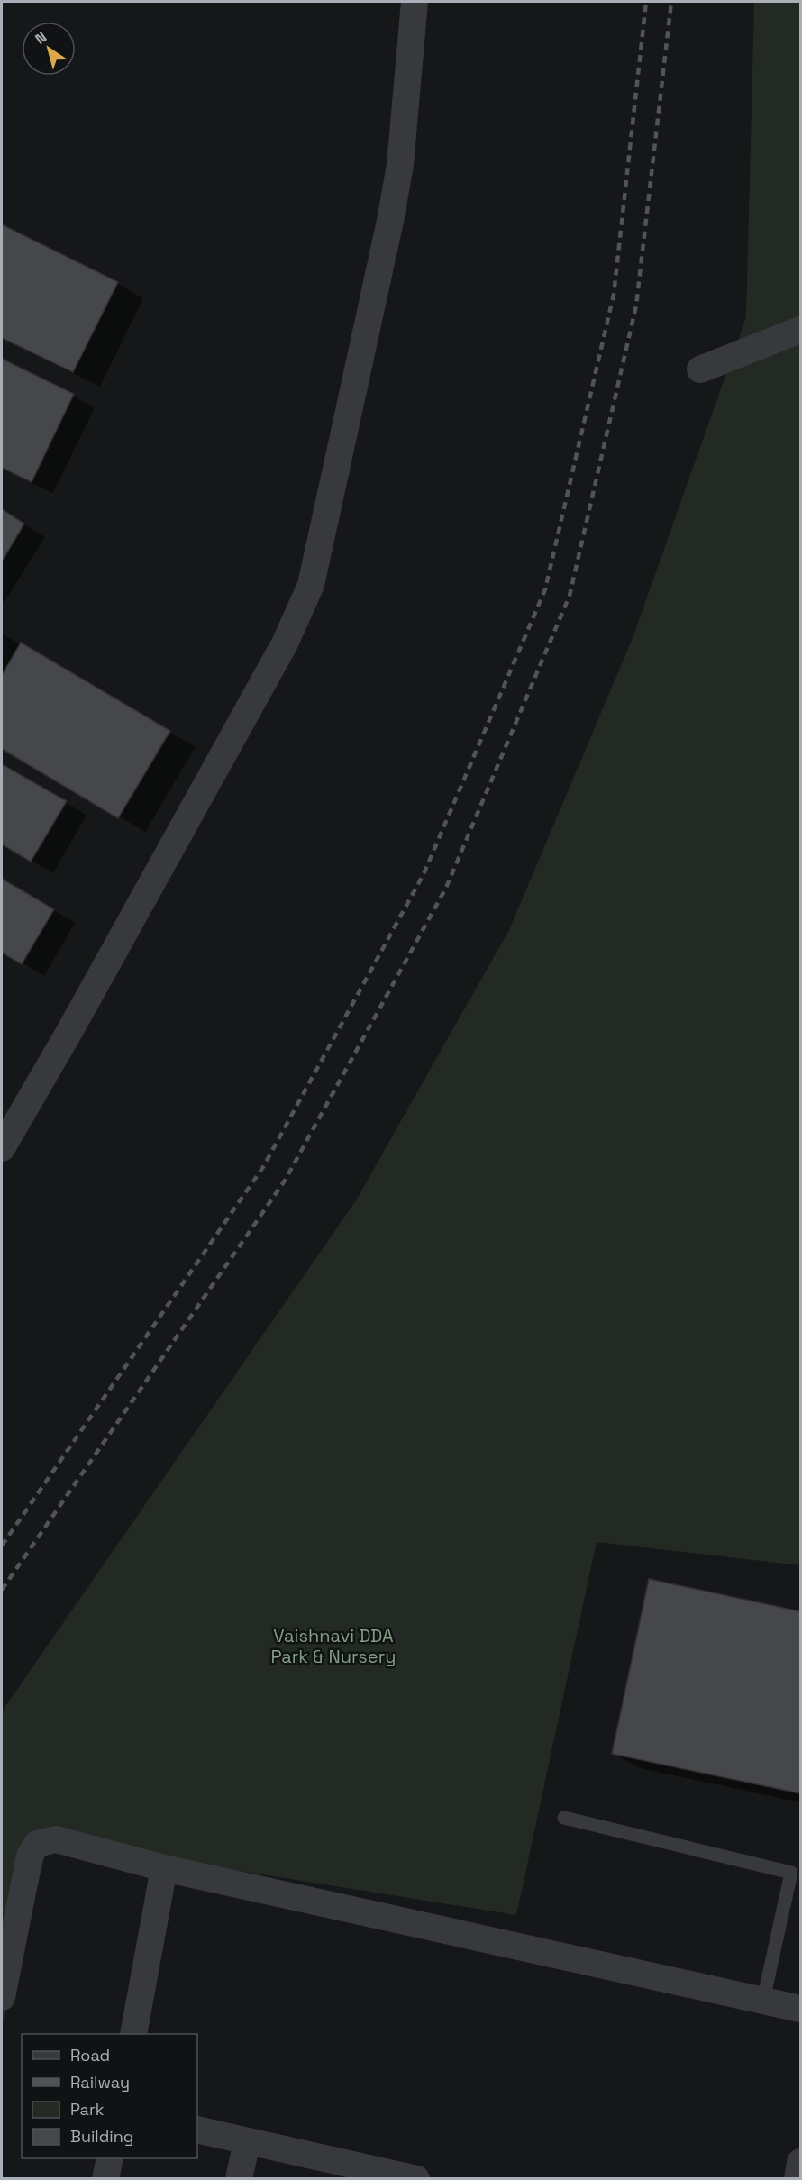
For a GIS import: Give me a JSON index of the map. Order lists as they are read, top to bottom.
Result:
{
  "parks": ["Vaishnavi DDA Park & Nursery"],
  "legend": [
    "Road",
    "Railway",
    "Park",
    "Building"
  ],
  "north": "top left"
}
